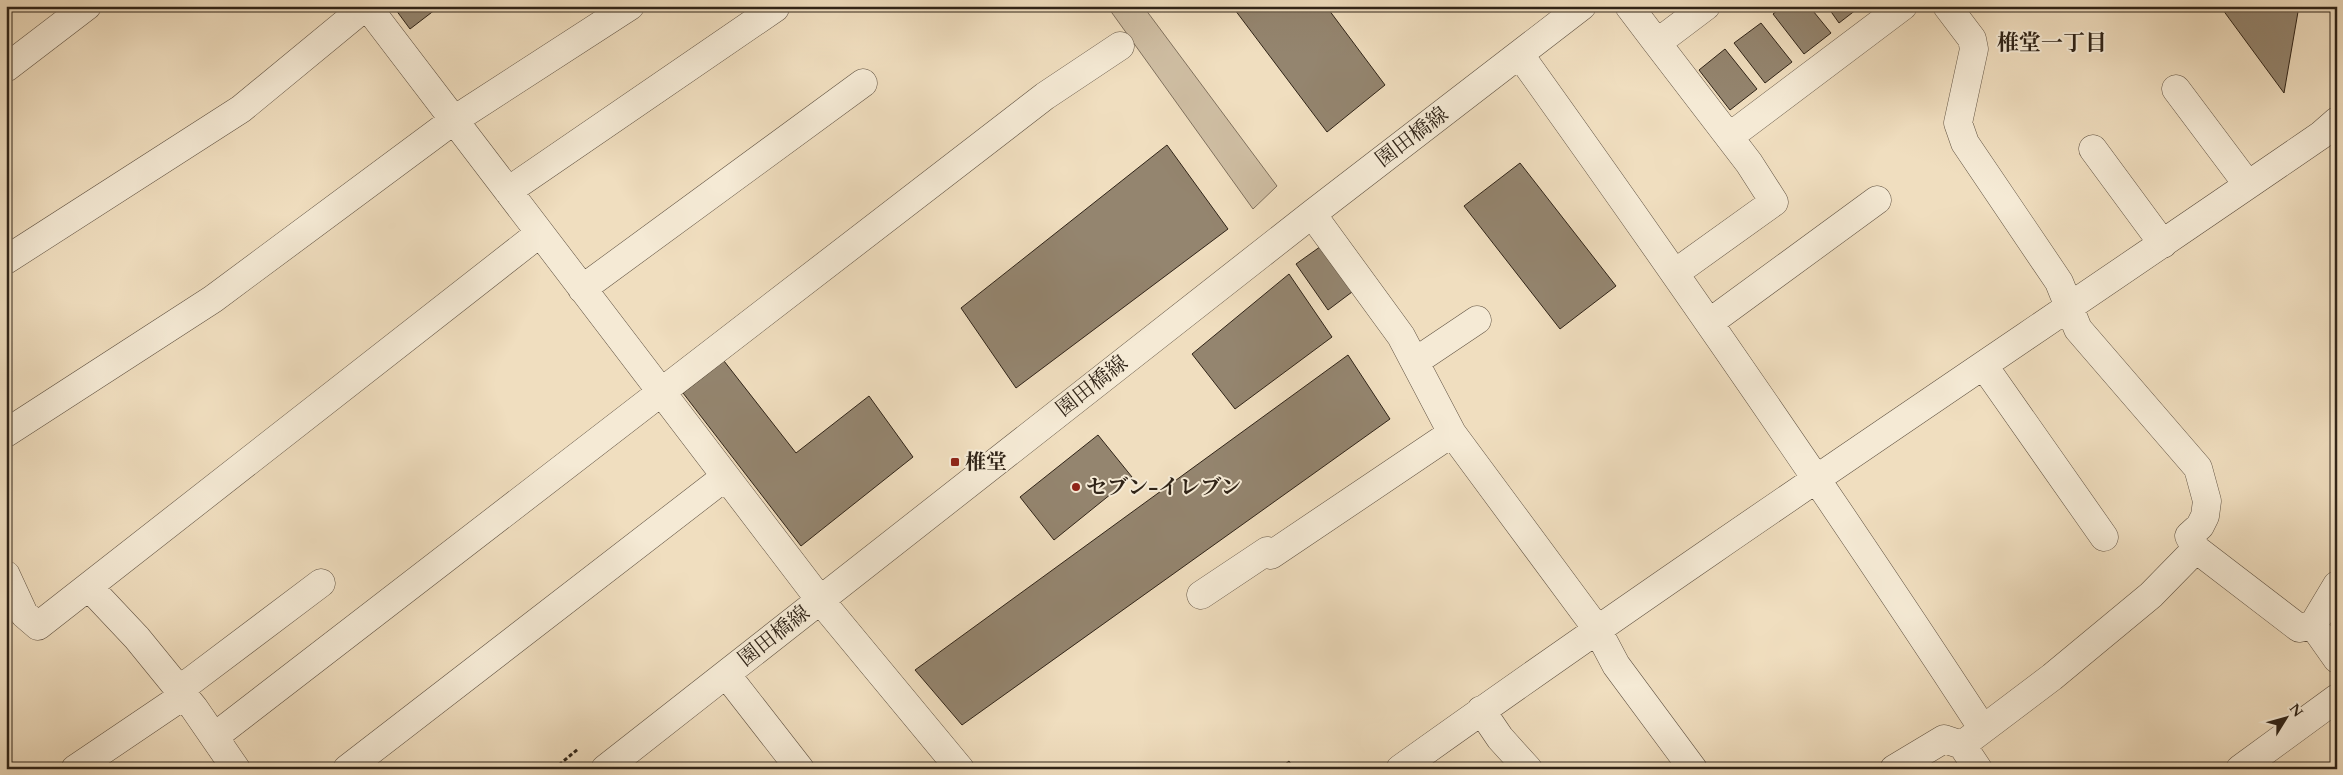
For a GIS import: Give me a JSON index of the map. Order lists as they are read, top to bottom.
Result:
{
  "streets": {
    "street": ["園田橋線"]
  },
  "districts": ["椎堂一丁目"],
  "places": {
    "transit": ["椎堂"],
    "other": ["セブン-イレブン"]
  },
  "north": "top right"
}
